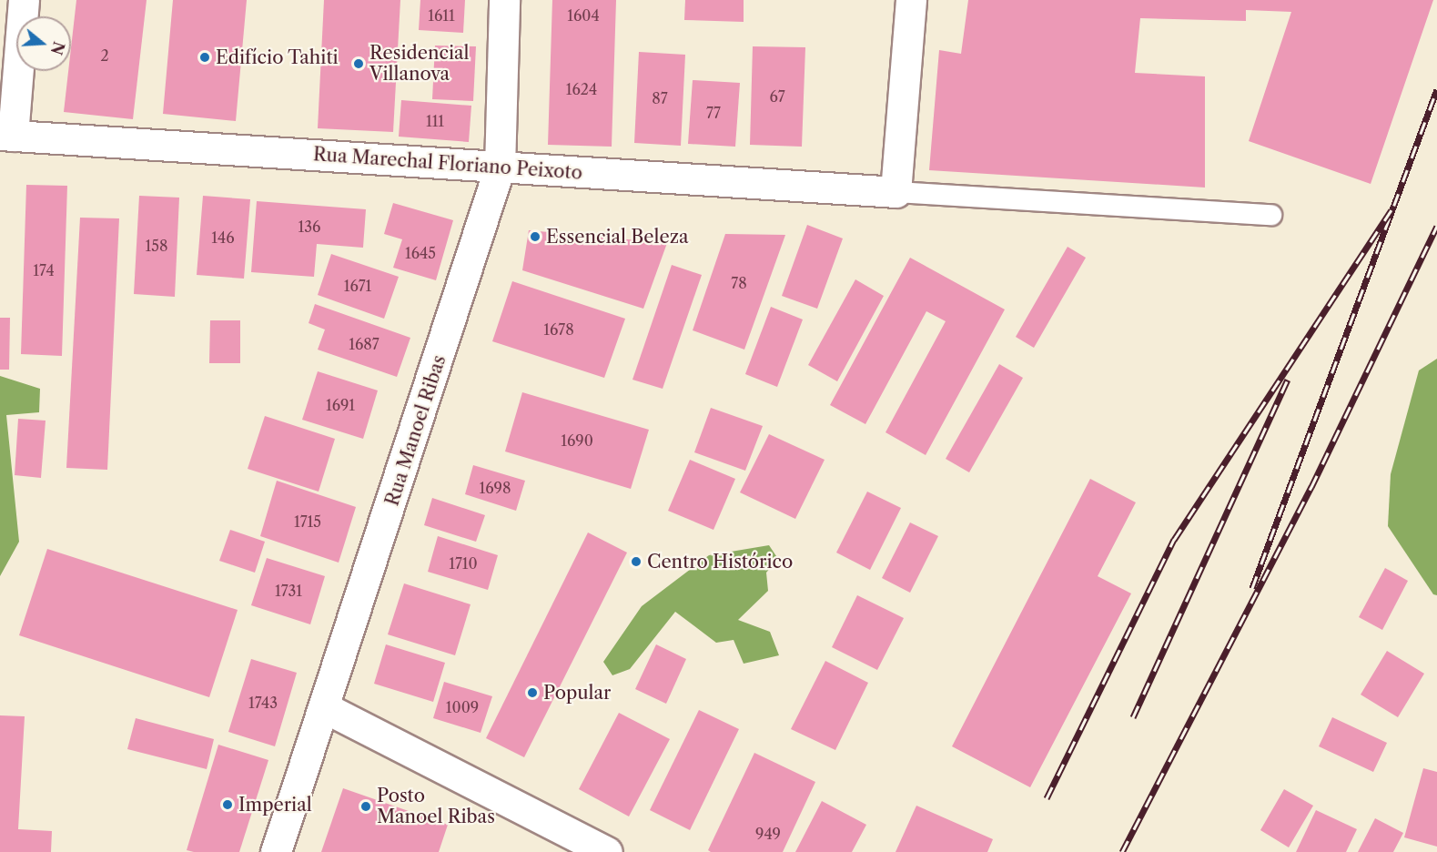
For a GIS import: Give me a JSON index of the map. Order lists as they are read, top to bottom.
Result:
{
  "streets": {
    "street": ["Rua Marechal Floriano Peixoto", "Rua Manoel Ribas"]
  },
  "crossings": [
    ["Rua Marechal Floriano Peixoto", "Rua Manoel Ribas"]
  ],
  "places": [
    "Edifício Tahiti",
    "Residencial Villanova",
    "Essencial Beleza",
    "Centro Histórico",
    "Popular",
    "Imperial",
    "Posto Manoel Ribas"
  ],
  "house_numbers": [
    "1611",
    "1604",
    "2",
    "1624",
    "67",
    "87",
    "77",
    "111",
    "136",
    "146",
    "158",
    "1645",
    "174",
    "78",
    "1671",
    "1678",
    "1687",
    "1691",
    "1690",
    "1698",
    "1715",
    "1710",
    "1731",
    "1743",
    "1009",
    "949"
  ],
  "north": "right"
}
